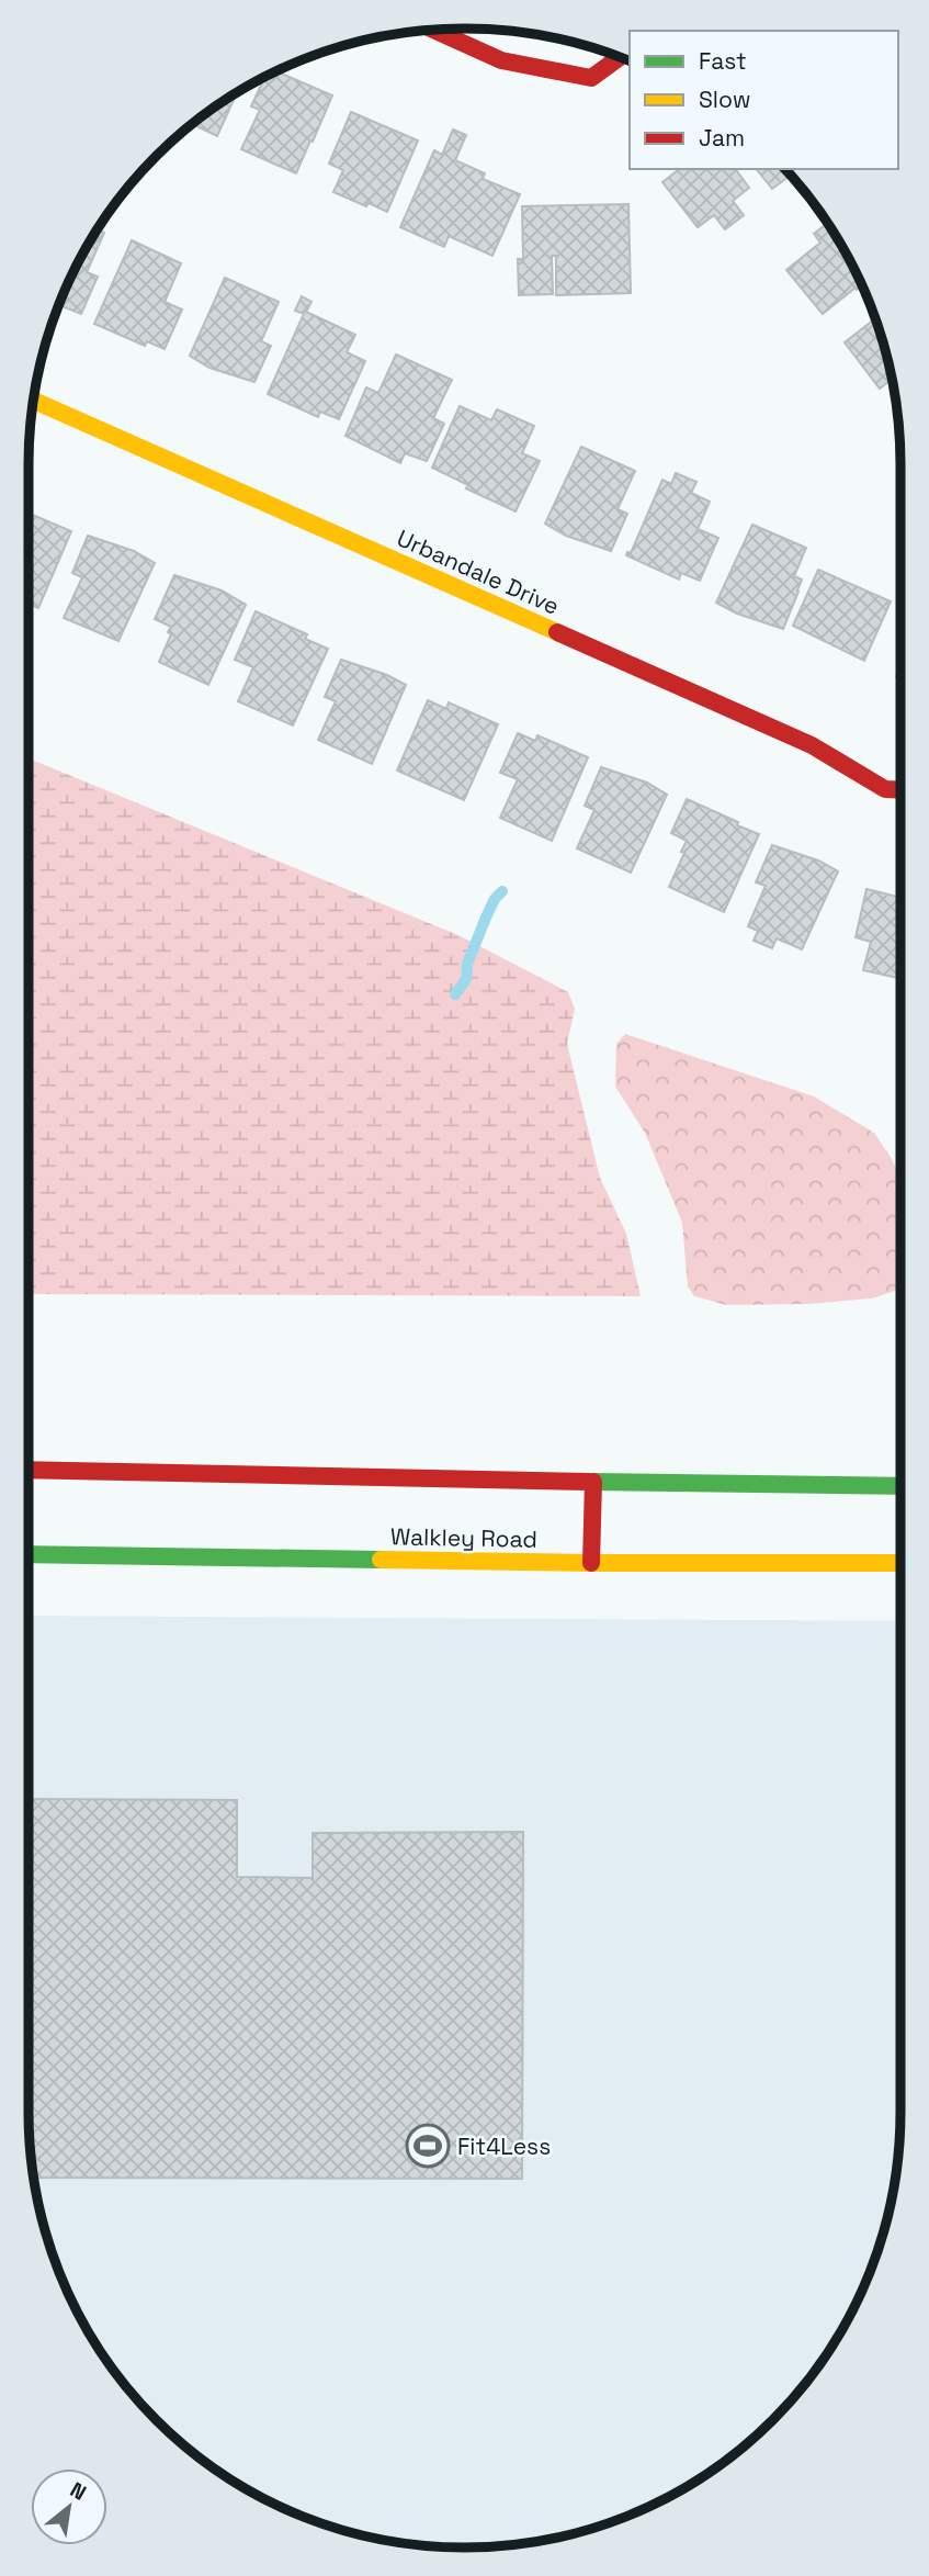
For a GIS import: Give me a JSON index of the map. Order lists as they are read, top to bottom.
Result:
{
  "streets": {
    "main road": ["Urbandale Drive", "Walkley Road"]
  },
  "places": {
    "sports": ["Fit4Less"]
  },
  "legend": ["Fast", "Slow", "Jam"],
  "north": "top right"
}
